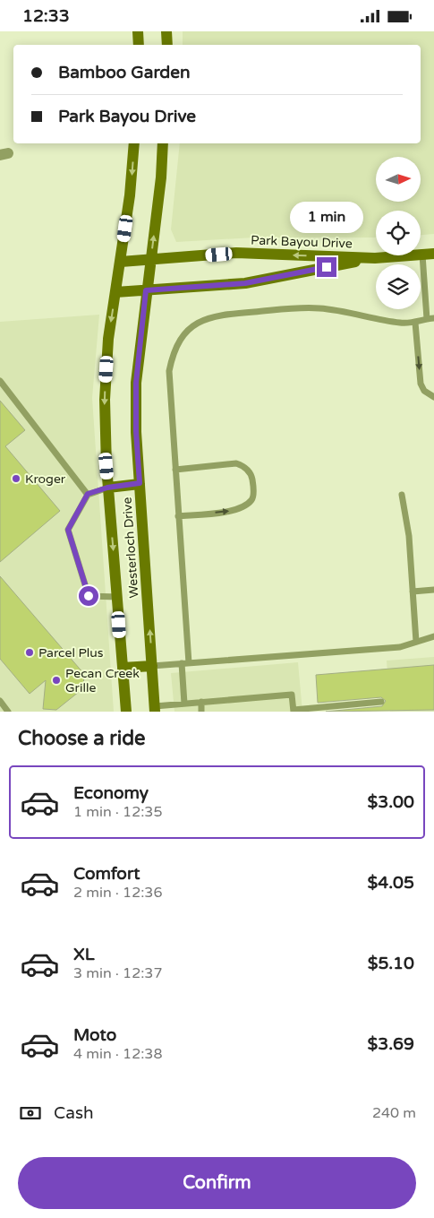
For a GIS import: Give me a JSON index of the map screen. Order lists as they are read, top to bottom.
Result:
{
  "streets": {
    "street": ["Park Bayou Drive", "Westerloch Drive"]
  },
  "crossings": [
    ["Park Bayou Drive", "Westerloch Drive"]
  ],
  "places": ["Kroger", "Parcel Plus", "Pecan Creek Grille"],
  "north": "right",
  "page": {
    "status": "12:33",
    "banner": ["Bamboo Garden", "Park Bayou Drive"],
    "bubble": "1 min",
    "heading": "Choose a ride",
    "list": [
      {
        "name": "Economy",
        "note": "1 min · 12:35",
        "value": "$3.00"
      },
      {
        "name": "Comfort",
        "note": "2 min · 12:36",
        "value": "$4.05"
      },
      {
        "name": "XL",
        "note": "3 min · 12:37",
        "value": "$5.10"
      },
      {
        "name": "Moto",
        "note": "4 min · 12:38",
        "value": "$3.69"
      }
    ],
    "pay": ["Cash", "240 m"],
    "buttons": "Confirm"
  }
}
